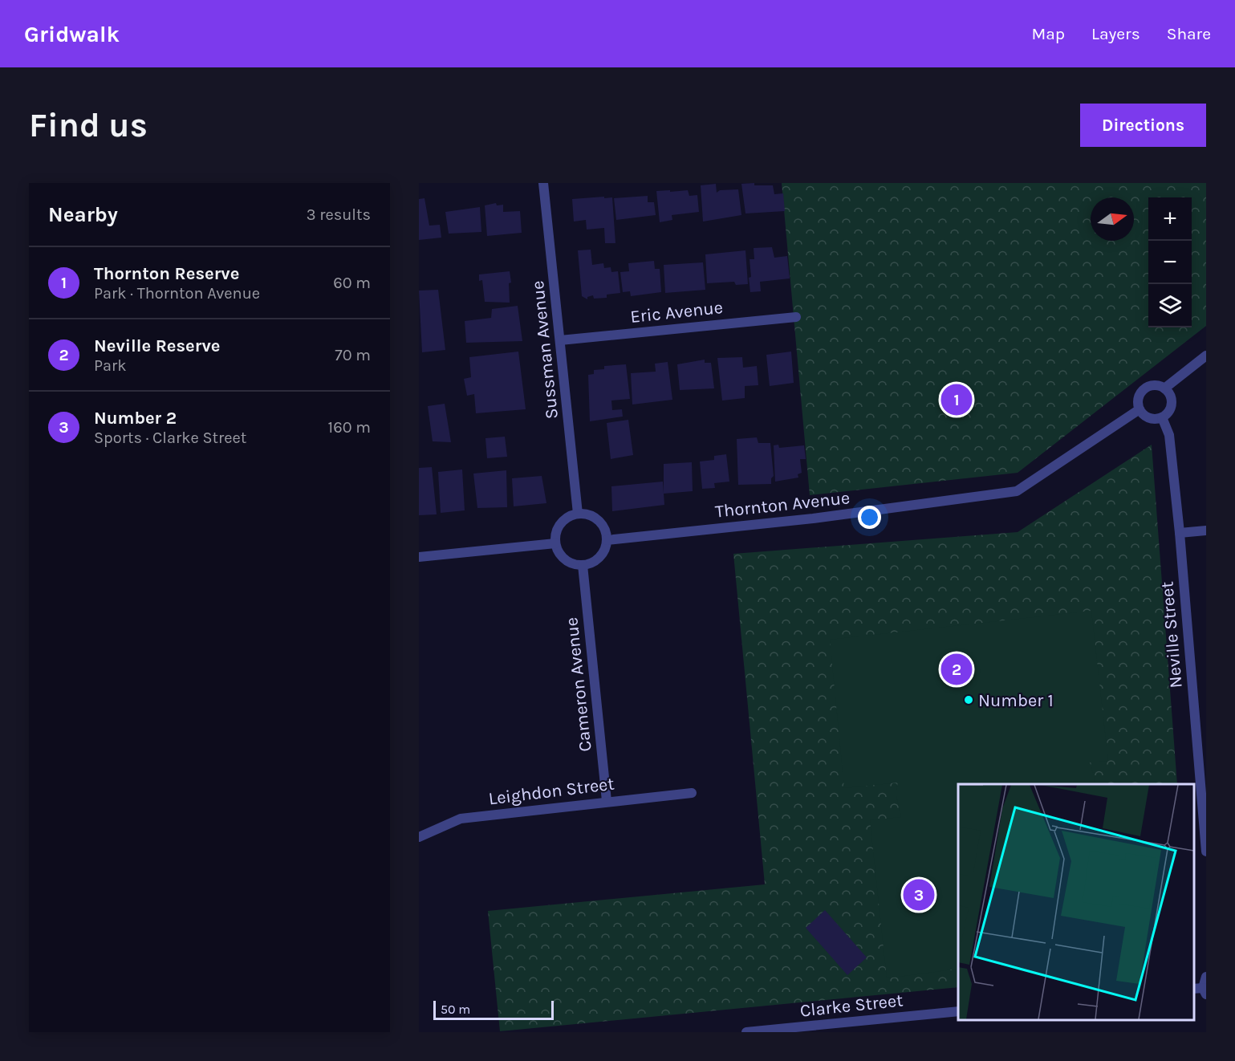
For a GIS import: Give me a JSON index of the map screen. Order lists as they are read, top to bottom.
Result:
{
  "streets": {
    "street": [
      "Eric Avenue",
      "Sussman Avenue",
      "Thornton Avenue",
      "Neville Street",
      "Cameron Avenue",
      "Leighdon Street",
      "Clarke Street"
    ]
  },
  "crossings": [
    ["Eric Avenue", "Sussman Avenue"],
    ["Sussman Avenue", "Thornton Avenue"],
    ["Sussman Avenue", "Cameron Avenue"],
    ["Thornton Avenue", "Neville Street"],
    ["Thornton Avenue", "Cameron Avenue"],
    ["Cameron Avenue", "Leighdon Street"]
  ],
  "places": ["Number 1"],
  "scale_bar": "50 m",
  "north": "right",
  "page": {
    "header": "Gridwalk",
    "nav": ["Map", "Layers", "Share"],
    "buttons": "Directions",
    "title": "Find us",
    "heading": ["Nearby", "3 results"],
    "map_buttons": ["+", "−"],
    "list": [
      {
        "mark": "1",
        "name": "Thornton Reserve",
        "note": "Park · Thornton Avenue",
        "value": "60 m"
      },
      {
        "mark": "2",
        "name": "Neville Reserve",
        "note": "Park",
        "value": "70 m"
      },
      {
        "mark": "3",
        "name": "Number 2",
        "note": "Sports · Clarke Street",
        "value": "160 m"
      }
    ],
    "pins": ["1", "2", "3"],
    "scale": "50 m"
  }
}
